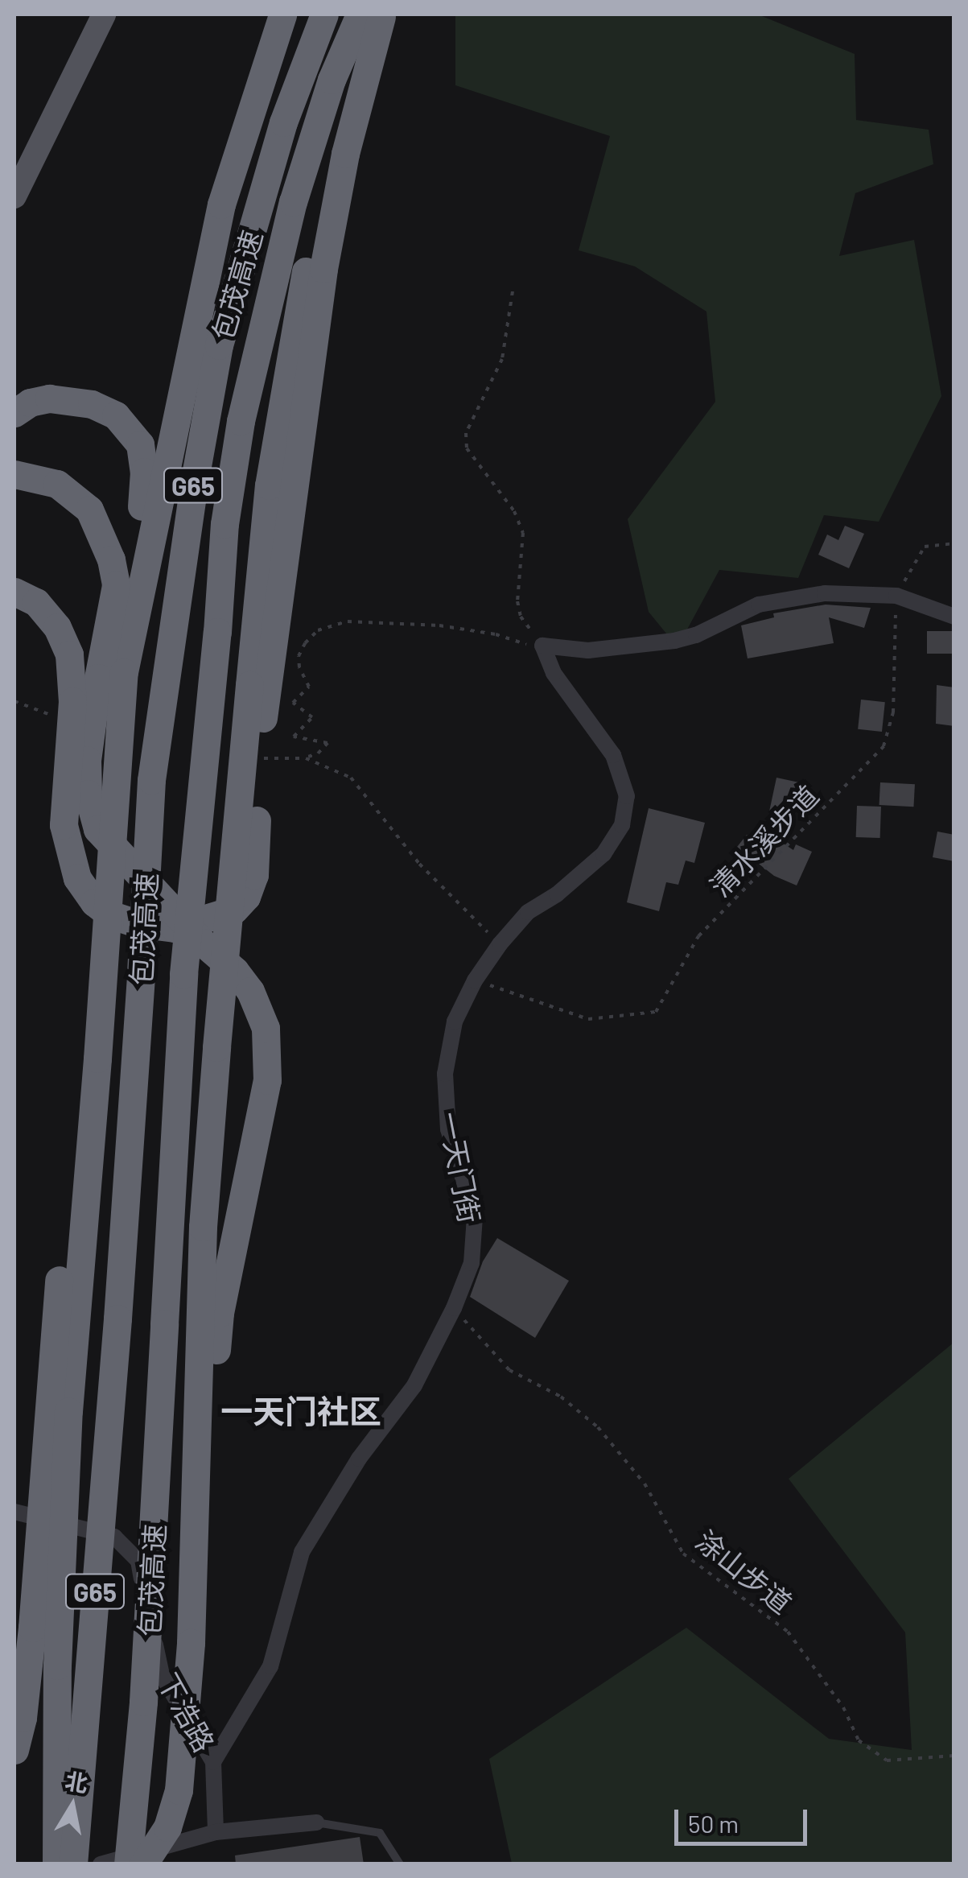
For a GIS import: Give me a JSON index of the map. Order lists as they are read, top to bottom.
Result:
{
  "streets": {
    "highway": ["包茂高速", "G65"],
    "street": ["一天门街", "下浩路"],
    "path": ["清水溪步道", "涂山步道"]
  },
  "crossings": [
    ["清水溪步道", "一天门街"],
    ["一天门街", "涂山步道"],
    ["一天门街", "下浩路"]
  ],
  "districts": ["一天门社区"],
  "scale_bar": "50 m",
  "north": "top"
}
